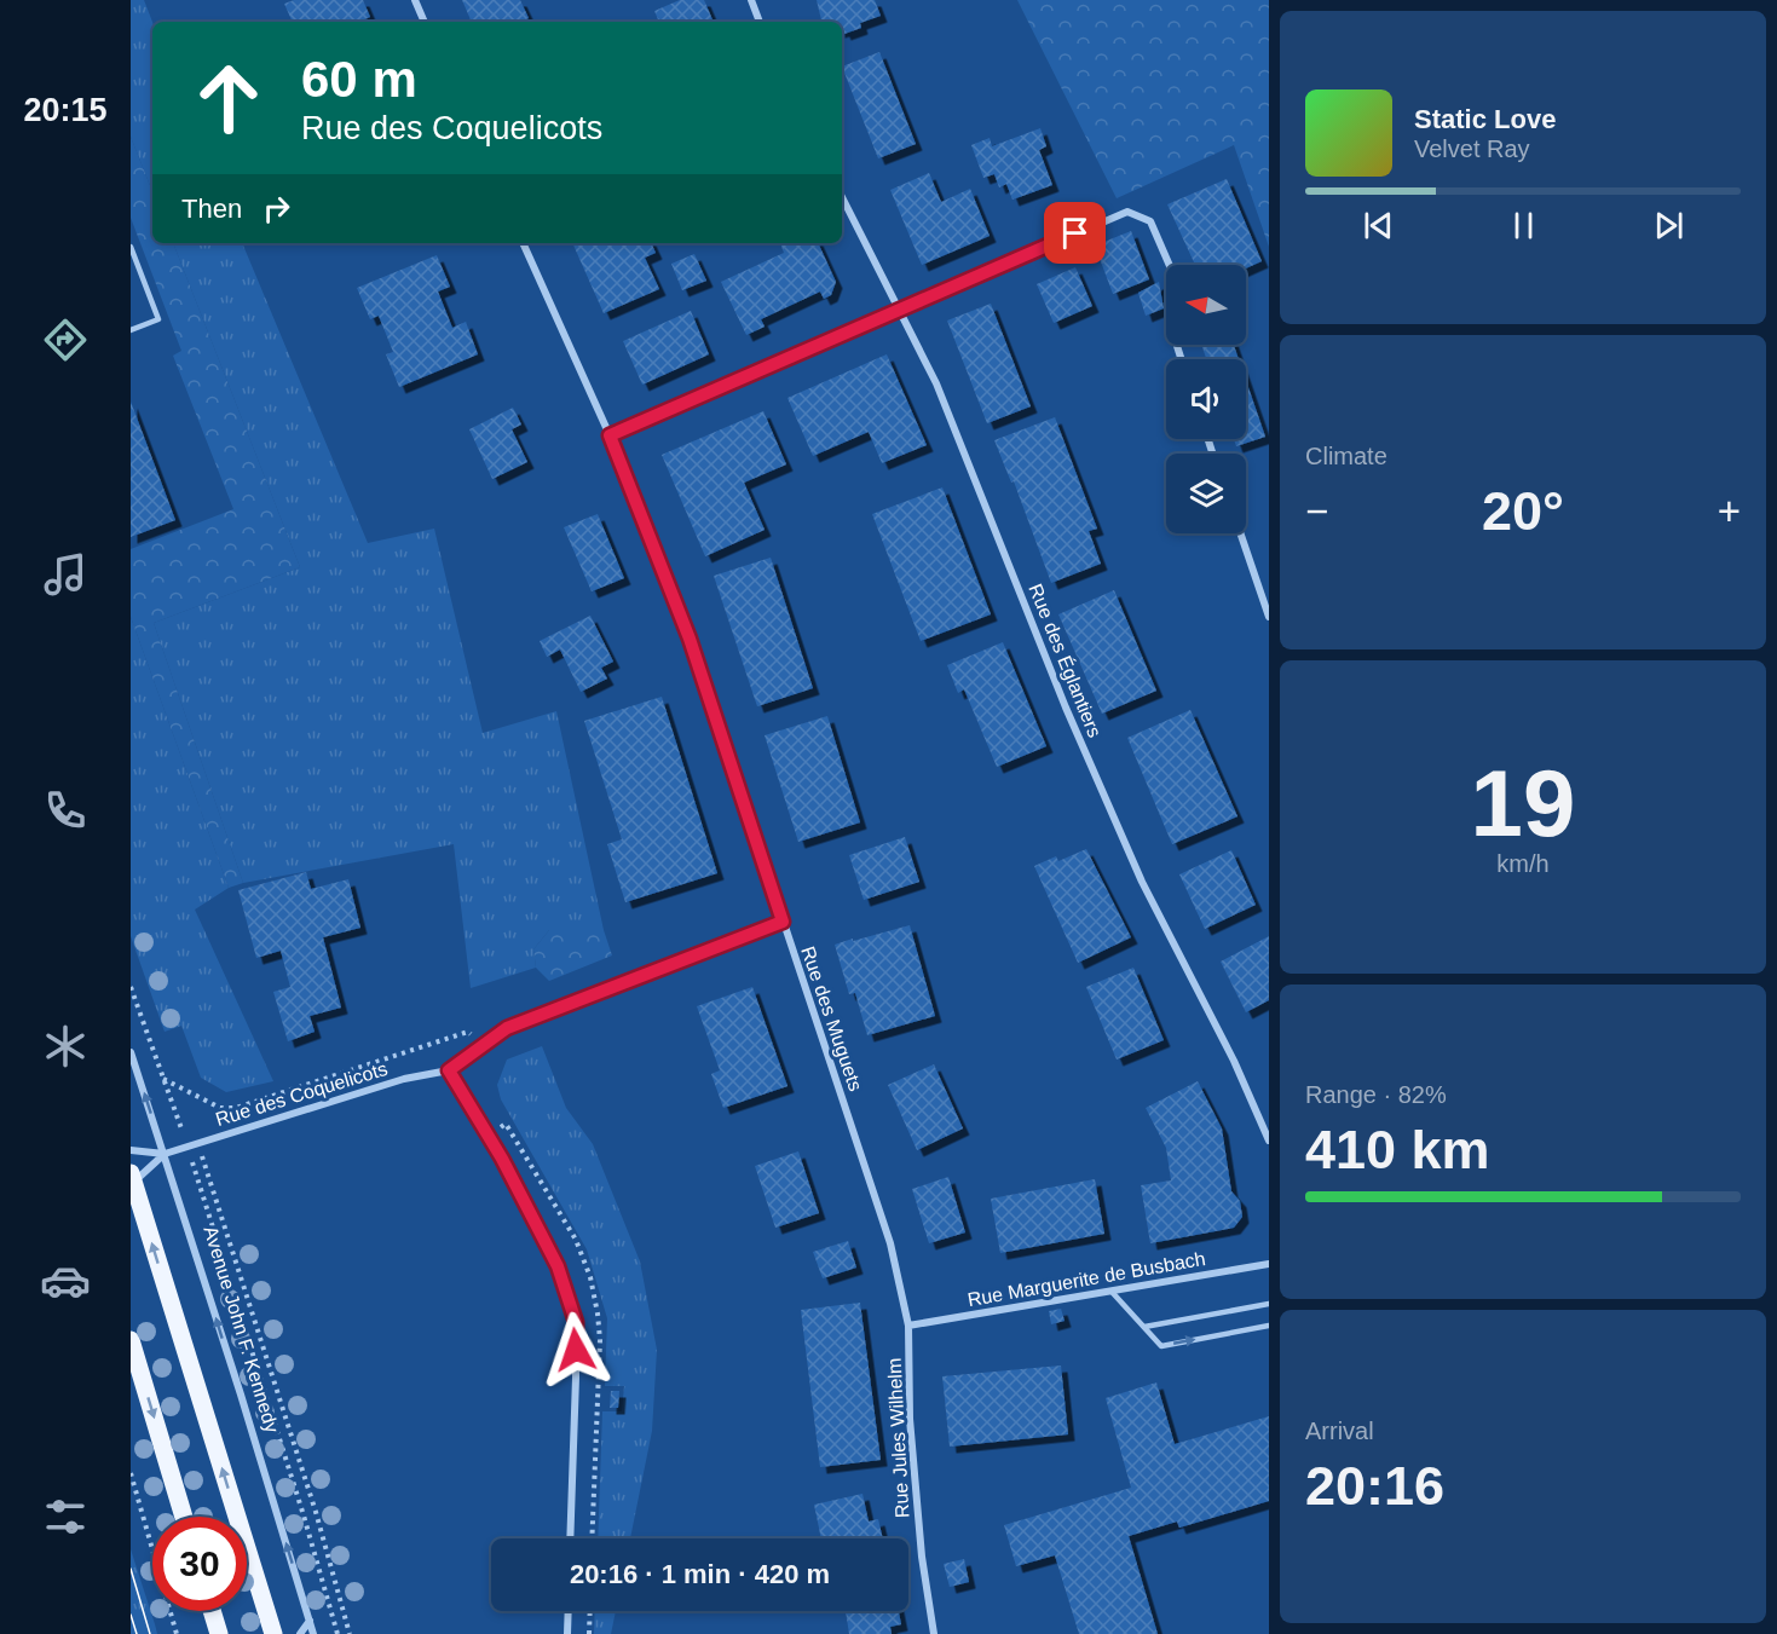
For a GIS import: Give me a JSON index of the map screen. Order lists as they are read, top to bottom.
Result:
{
  "streets": {
    "street": [
      "Rue des Églantiers",
      "Rue des Muguets",
      "Rue des Coquelicots",
      "Rue Marguerite de Busbach",
      "Avenue John F. Kennedy",
      "Rue Jules Wilhelm"
    ]
  },
  "crossings": [
    ["Rue des Muguets", "Rue des Coquelicots"],
    ["Rue des Muguets", "Rue Marguerite de Busbach"],
    ["Rue des Muguets", "Rue Jules Wilhelm"],
    ["Rue des Coquelicots", "Avenue John F. Kennedy"],
    ["Rue Marguerite de Busbach", "Rue Jules Wilhelm"]
  ],
  "one_way": ["Avenue John F. Kennedy"],
  "north": "left",
  "page": {
    "tabs": "20:15",
    "turn": ["60 m", "Rue des Coquelicots"],
    "song": ["Static Love", "Velvet Ray"],
    "then": "Then",
    "tile": [
      "Climate",
      ["19", "km/h"],
      ["Range · 82%", "410 km"],
      ["Arrival", "20:16"]
    ],
    "heat": ["−", "20°", "+"],
    "limit": "30",
    "trip": "20:16 · 1 min · 420 m"
  }
}
